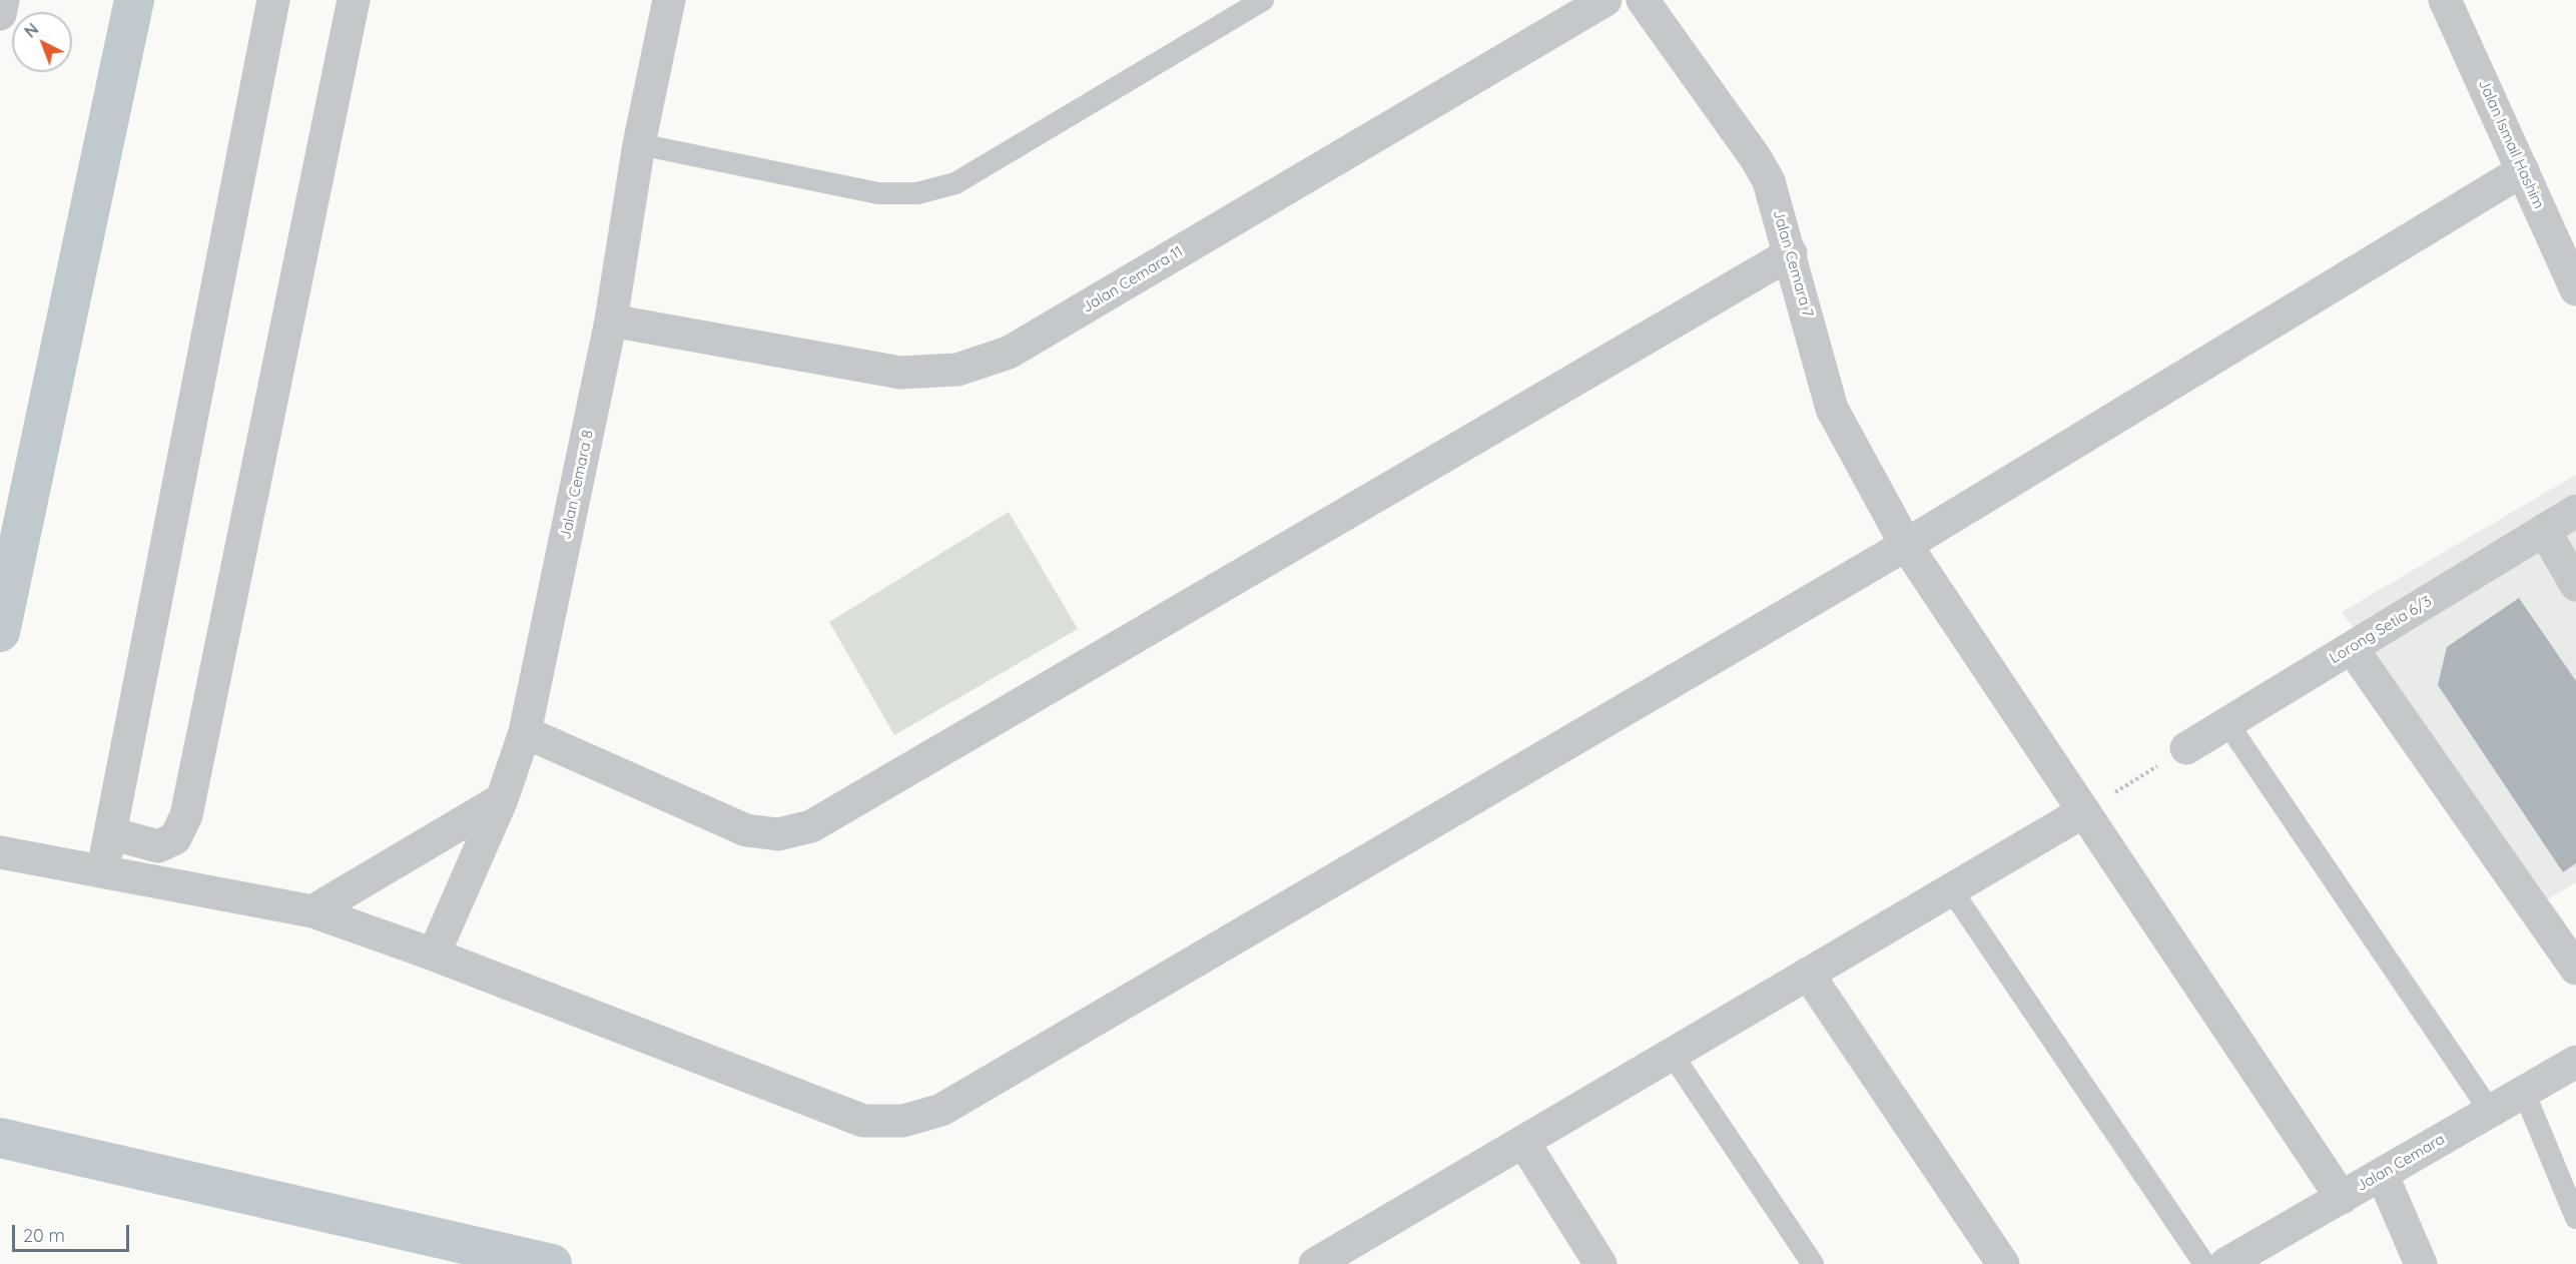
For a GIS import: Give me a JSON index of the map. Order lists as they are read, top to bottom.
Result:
{
  "streets": {
    "street": [
      "Jalan Ismail Hashim",
      "Jalan Cemara 7",
      "Jalan Cemara 11",
      "Jalan Cemara 8",
      "Lorong Setia 6/3",
      "Jalan Cemara"
    ]
  },
  "crossings": [
    ["Jalan Cemara 7", "Jalan Cemara"],
    ["Jalan Cemara 11", "Jalan Cemara 8"]
  ],
  "scale_bar": "20 m",
  "north": "top left"
}
